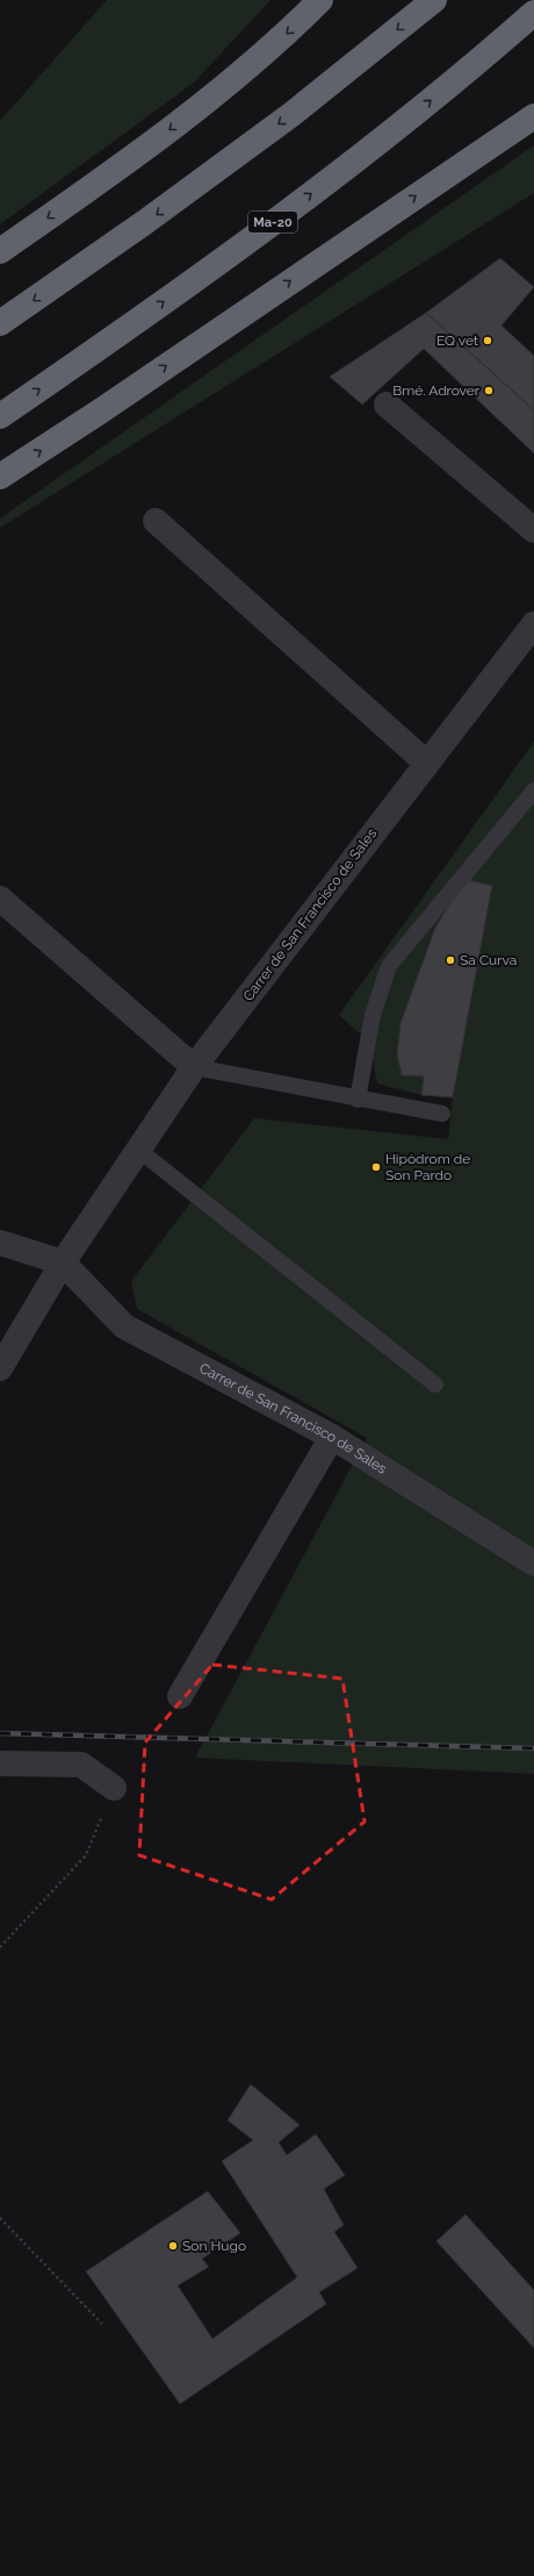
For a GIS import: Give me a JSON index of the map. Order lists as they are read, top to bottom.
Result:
{
  "streets": {
    "highway": ["Ma-20"],
    "street": ["Carrer de San Francisco de Sales"]
  },
  "places": [
    "EQ vet",
    "Bmé. Adrover",
    "Sa Curva",
    "Hipòdrom de Son Pardo",
    "Son Hugo"
  ]
}
